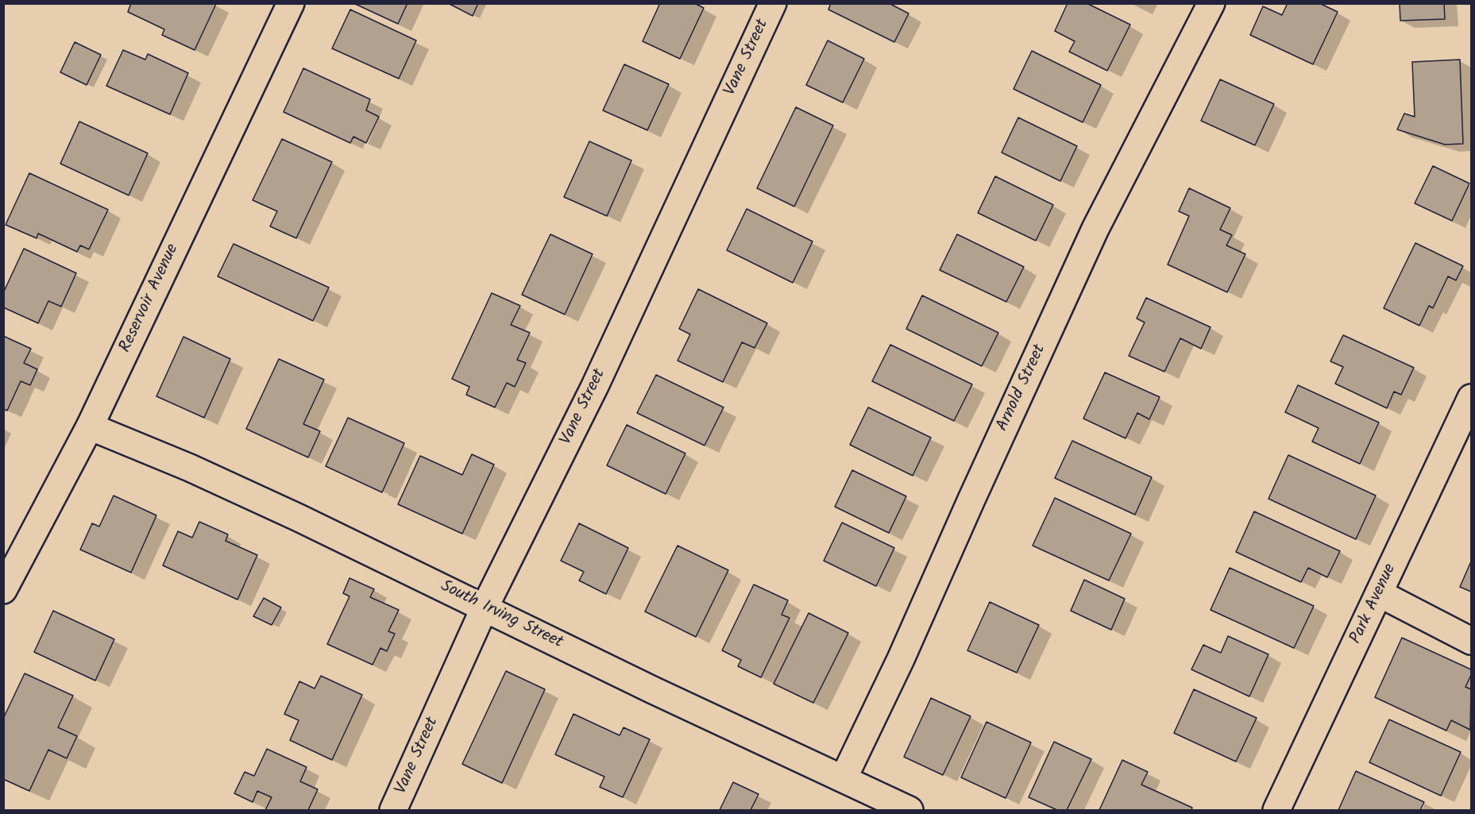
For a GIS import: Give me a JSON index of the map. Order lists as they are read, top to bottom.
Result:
{
  "streets": {
    "street": [
      "Vane Street",
      "Reservoir Avenue",
      "Arnold Street",
      "Park Avenue",
      "South Irving Street"
    ]
  },
  "crossings": [
    ["Vane Street", "South Irving Street"],
    ["Reservoir Avenue", "South Irving Street"],
    ["Arnold Street", "South Irving Street"]
  ]
}
